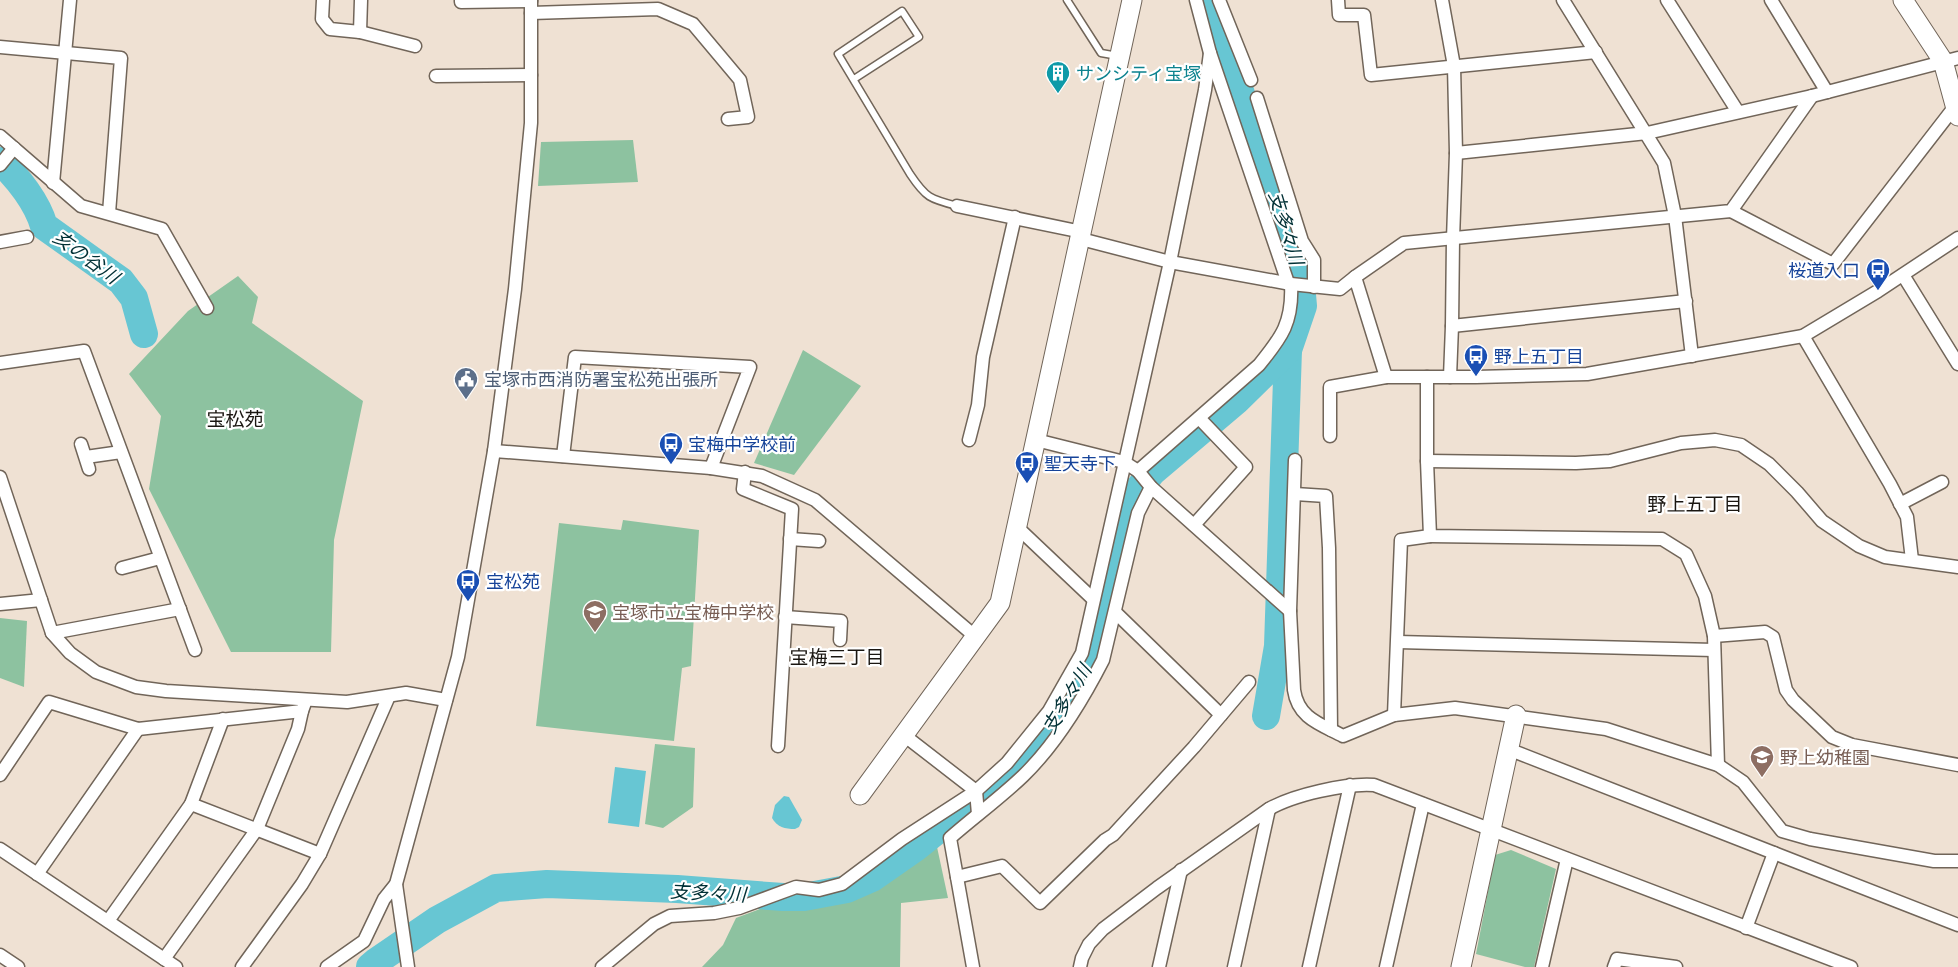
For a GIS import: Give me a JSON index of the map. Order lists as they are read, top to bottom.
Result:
{
  "districts": ["宝松苑", "野上五丁目", "宝梅三丁目"],
  "water": ["支多々川", "亥の谷川"],
  "places": {
    "building": ["サンシティ宝塚"],
    "bus stop": [
      "桜道入口",
      "野上五丁目",
      "宝梅中学校前",
      "聖天寺下",
      "宝松苑"
    ],
    "public building": ["宝塚市西消防署宝松苑出張所"],
    "school or university": ["宝塚市立宝梅中学校", "野上幼稚園"]
  }
}
